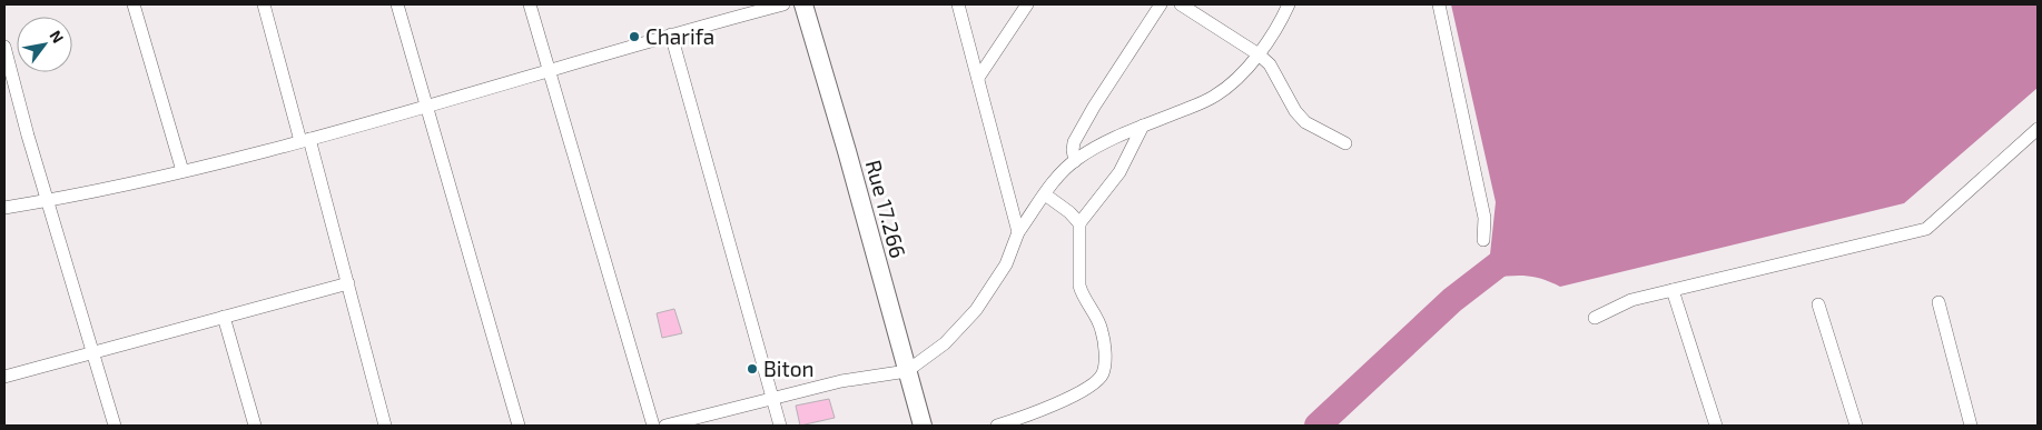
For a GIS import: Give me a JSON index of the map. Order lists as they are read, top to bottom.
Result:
{
  "streets": {
    "main road": ["Rue 17.266"]
  },
  "places": ["Charifa", "Biton"],
  "north": "top right"
}
